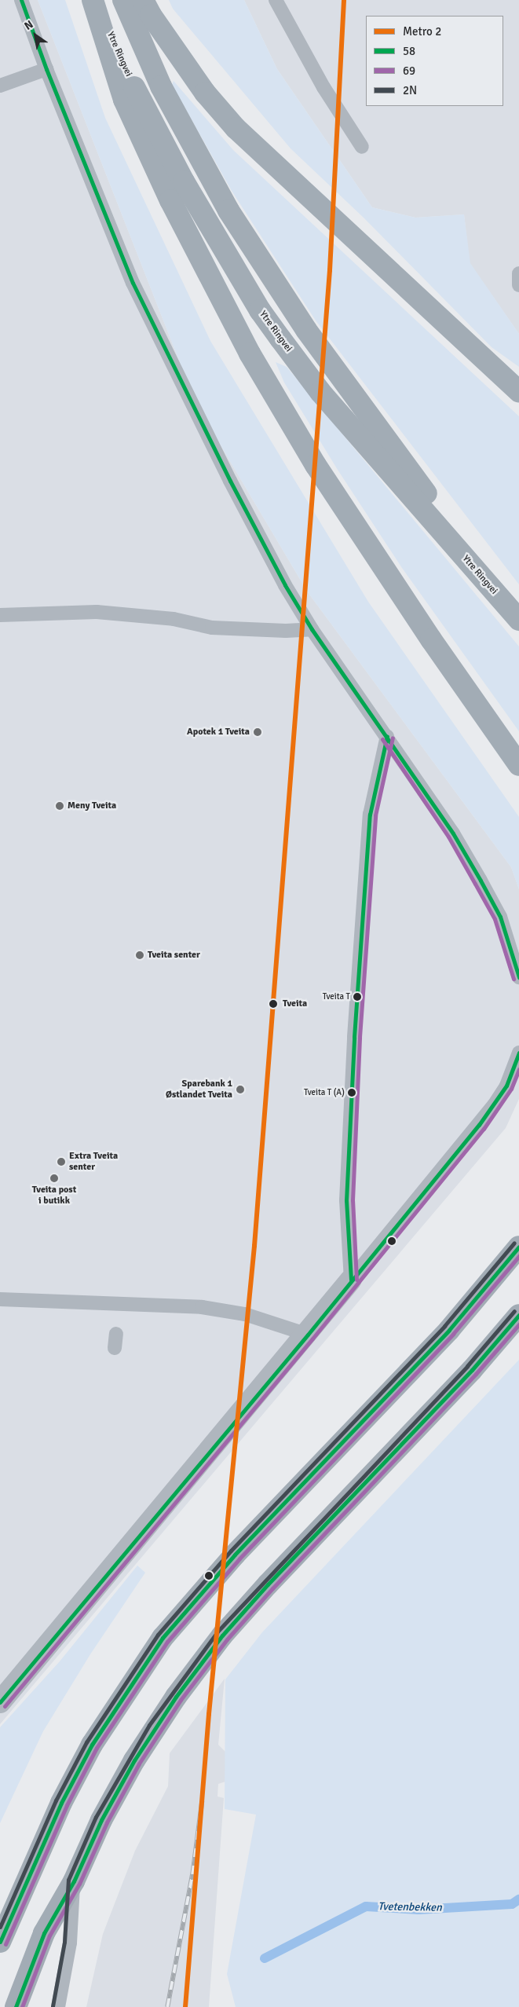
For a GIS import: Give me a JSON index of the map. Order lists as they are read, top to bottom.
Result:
{
  "streets": {
    "main road": ["Ytre Ringvei"]
  },
  "water": ["Tvetenbekken"],
  "places": [
    "Apotek 1 Tveita",
    "Meny Tveita",
    "Tveita senter",
    "Tveita T",
    "Tveita",
    "Sparebank 1 Østlandet Tveita",
    "Tveita T (A)",
    "Extra Tveita senter",
    "Tveita post i butikk"
  ],
  "lines": [
    "metro line 2",
    "transit line 58",
    "transit line 69",
    "transit line 2N"
  ],
  "legend": [
    "Metro 2",
    "58",
    "69",
    "2N"
  ],
  "north": "top left"
}
